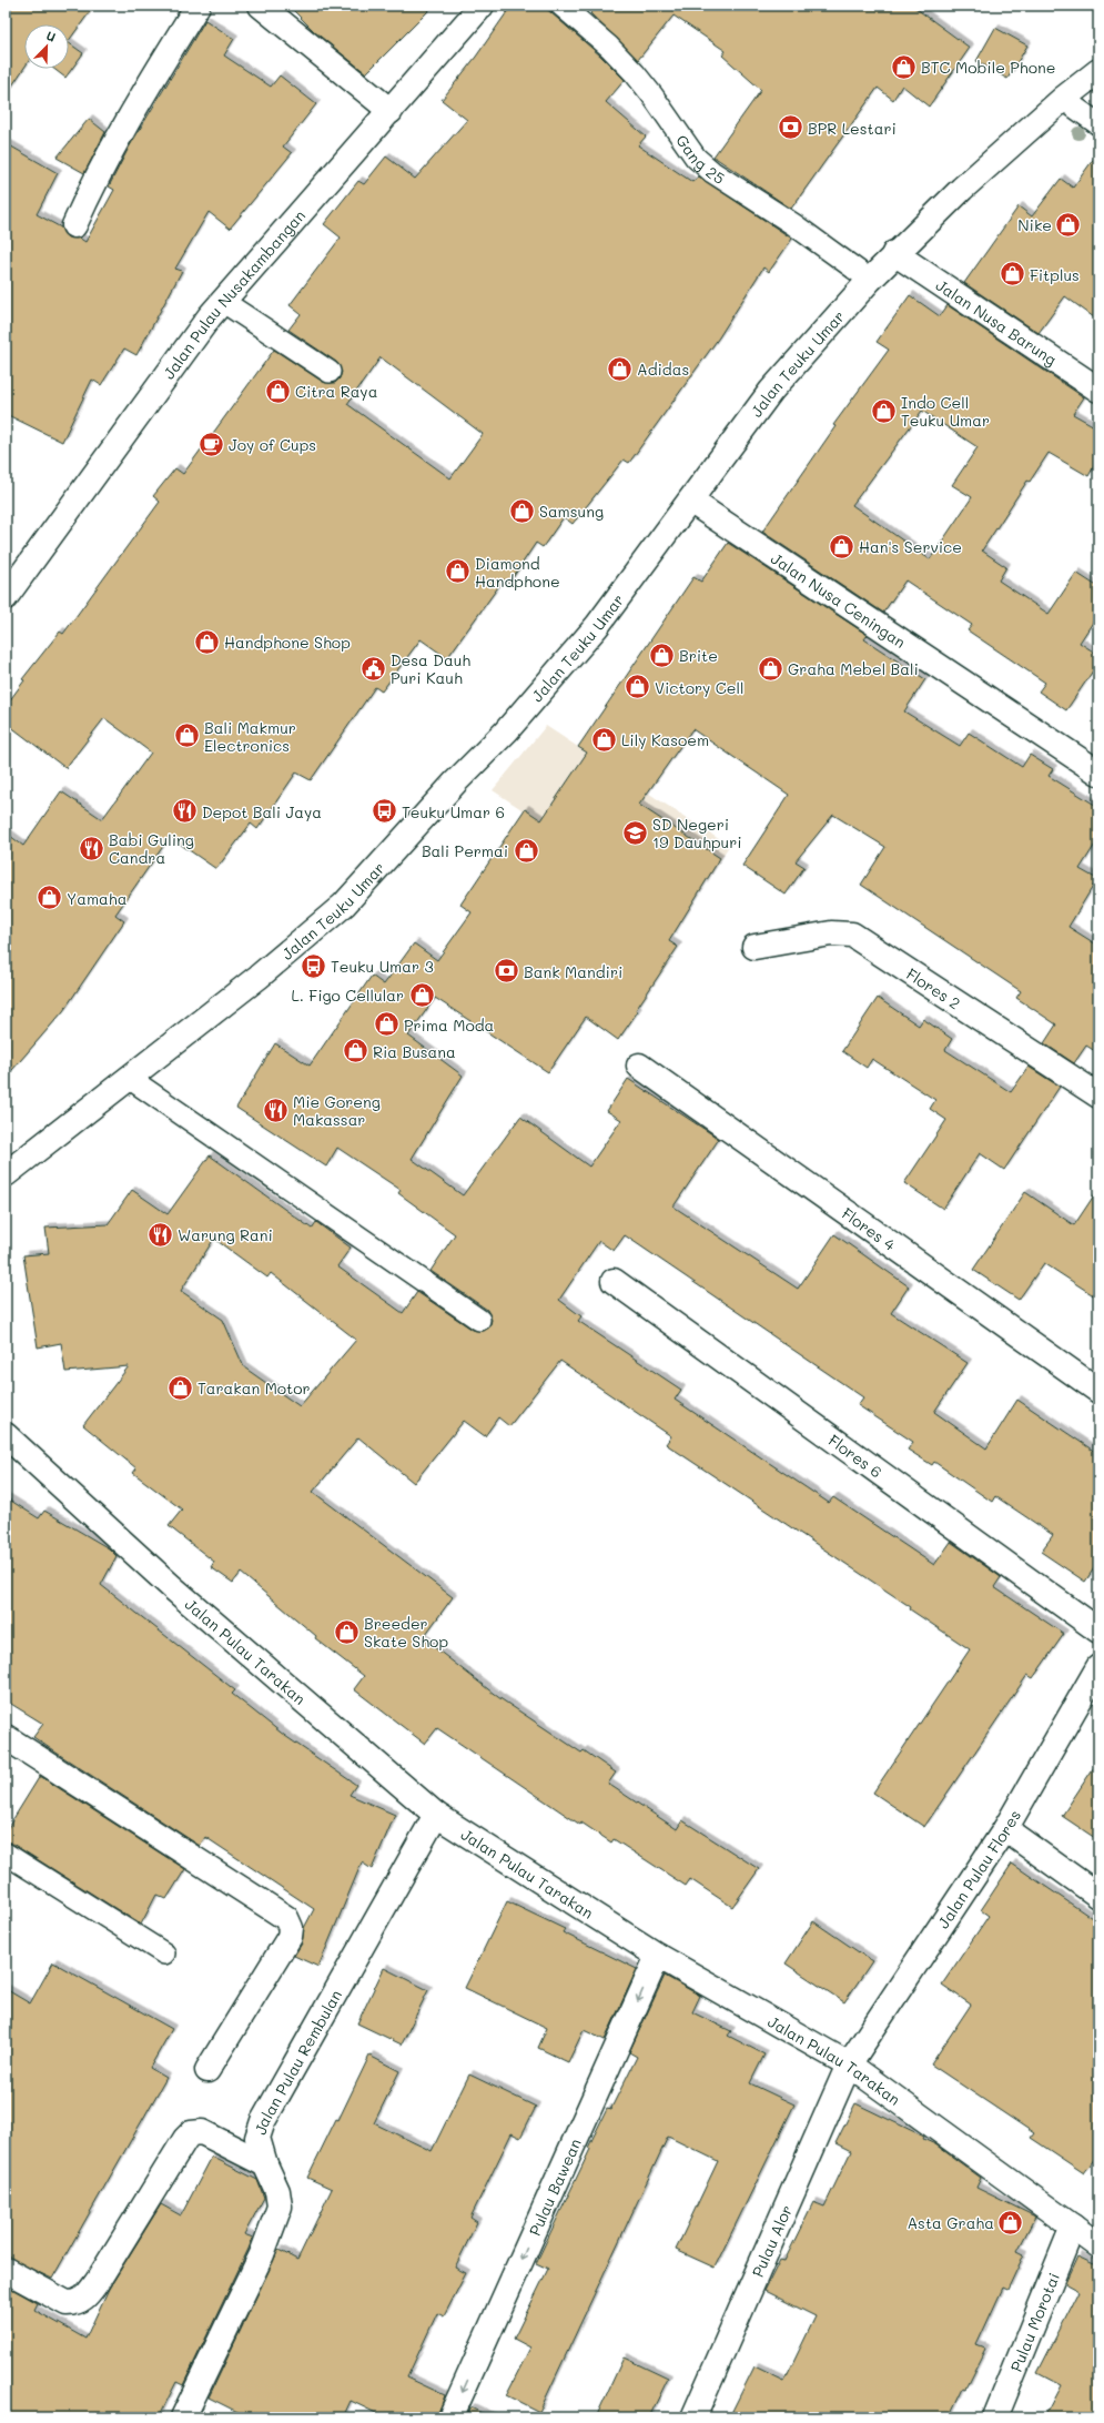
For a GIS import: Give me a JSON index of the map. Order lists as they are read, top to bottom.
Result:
{
  "streets": {
    "street": [
      "Jalan Pulau Nusakambangan",
      "Jalan Nusa Barung",
      "Jalan Teuku Umar",
      "Jalan Nusa Ceningan",
      "Flores 2",
      "Flores 4",
      "Flores 6",
      "Jalan Pulau Tarakan",
      "Jalan Pulau Flores",
      "Jalan Pulau Rembulan",
      "Pulau Bawean",
      "Pulau Alor",
      "Pulau Morotai"
    ],
    "lane": ["Gang 25"]
  },
  "crossings": [
    ["Gang 25", "Jalan Teuku Umar"],
    ["Jalan Nusa Barung", "Jalan Teuku Umar"],
    ["Jalan Teuku Umar", "Jalan Nusa Ceningan"],
    ["Jalan Pulau Tarakan", "Jalan Pulau Flores"],
    ["Jalan Pulau Tarakan", "Jalan Pulau Rembulan"],
    ["Jalan Pulau Tarakan", "Pulau Bawean"],
    ["Jalan Pulau Tarakan", "Pulau Alor"],
    ["Jalan Pulau Tarakan", "Pulau Morotai"],
    ["Jalan Pulau Flores", "Pulau Alor"]
  ],
  "one_way": ["Pulau Bawean"],
  "places": {
    "shop": [
      "BTC Mobile Phone",
      "Nike",
      "Fitplus",
      "Adidas",
      "Citra Raya",
      "Indo Cell Teuku Umar",
      "Samsung",
      "Han's Service",
      "Diamond Handphone",
      "Handphone Shop",
      "Brite",
      "Graha Mebel Bali",
      "Victory Cell",
      "Bali Makmur Electronics",
      "Lily Kasoem",
      "Bali Permai",
      "Yamaha",
      "L. Figo Cellular",
      "Prima Moda",
      "Ria Busana",
      "Tarakan Motor",
      "Breeder Skate Shop",
      "Asta Graha"
    ],
    "bank": ["BPR Lestari", "Bank Mandiri"],
    "cafe": ["Joy of Cups"],
    "public building": ["Desa Dauh Puri Kauh"],
    "restaurant": [
      "Depot Bali Jaya",
      "Babi Guling Candra",
      "Mie Goreng Makassar",
      "Warung Rani"
    ],
    "bus stop": ["Teuku Umar 6", "Teuku Umar 3"],
    "school or university": ["SD Negeri 19 Dauhpuri"]
  },
  "north": "top right"
}
